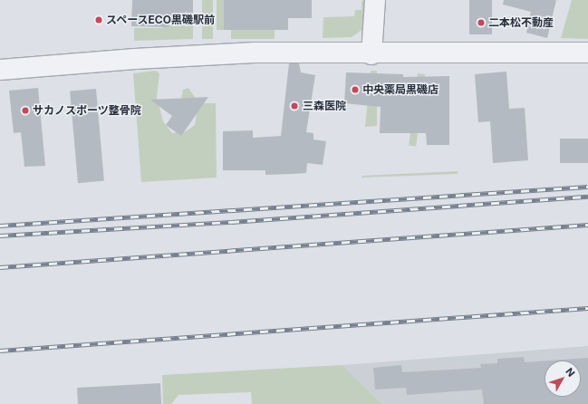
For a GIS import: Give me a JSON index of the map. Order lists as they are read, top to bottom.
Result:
{
  "places": [
    "スペースECO黒磯駅前",
    "二本松不動産",
    "中央薬局黒磯店",
    "三森医院",
    "サカノスポーツ整骨院"
  ],
  "north": "top right"
}
